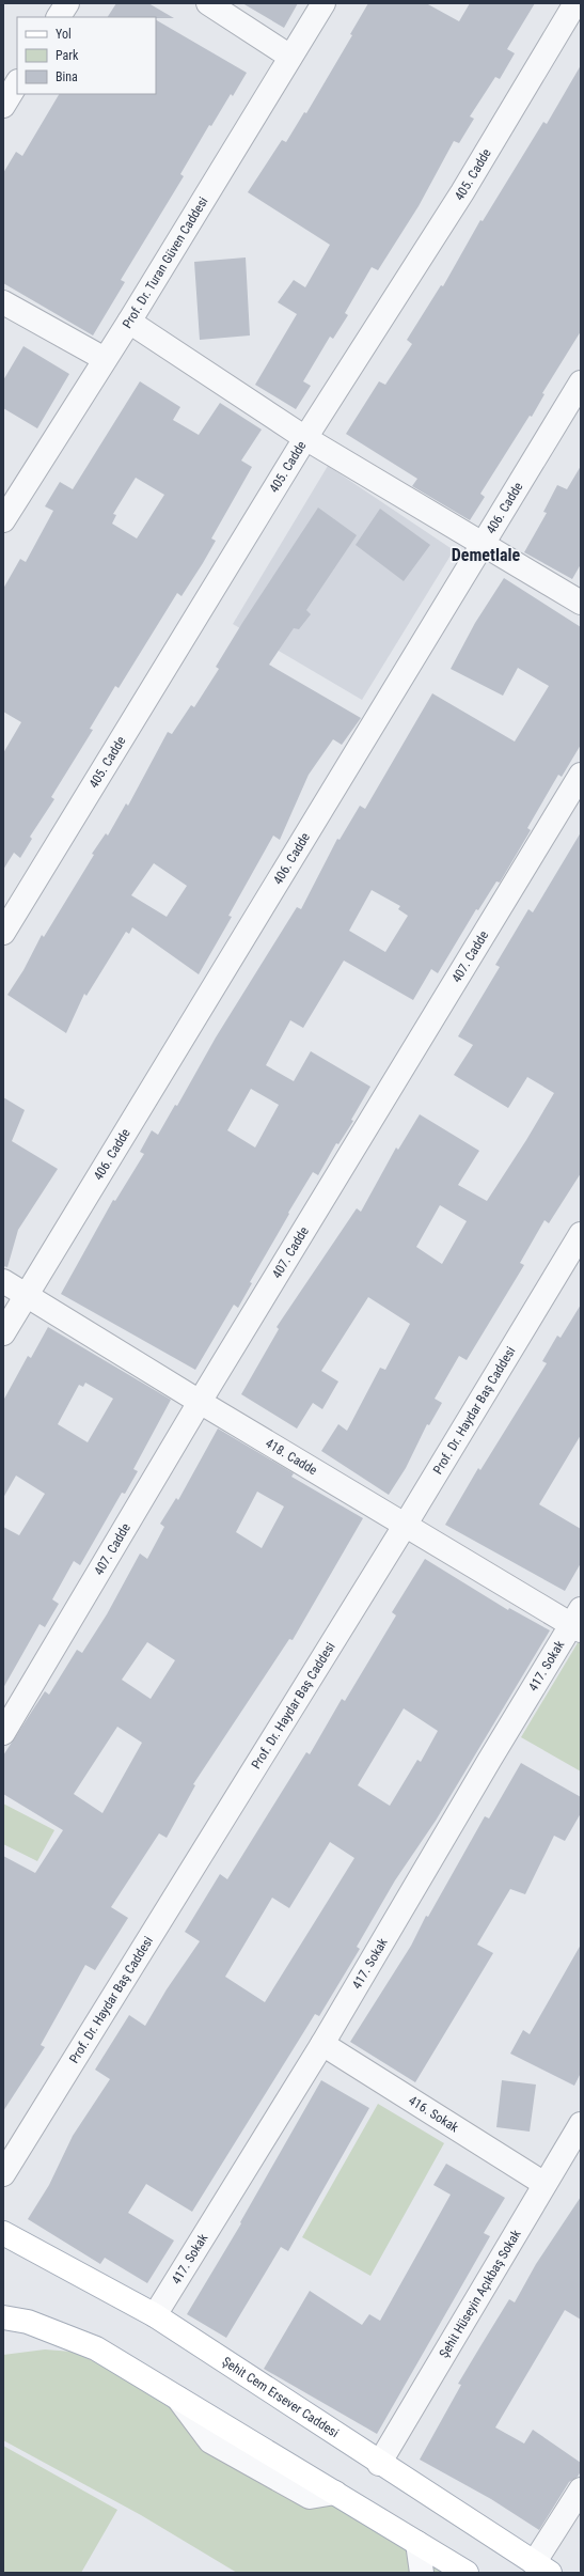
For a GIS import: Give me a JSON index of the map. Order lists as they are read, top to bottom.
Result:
{
  "streets": {
    "main road": ["Şehit Cem Ersever Caddesi"],
    "street": [
      "405. Cadde",
      "Prof. Dr. Turan Güven Caddesi",
      "406. Cadde",
      "407. Cadde",
      "Prof. Dr. Haydar Baş Caddesi",
      "418. Cadde",
      "417. Sokak",
      "416. Sokak",
      "Şehit Hüseyin Açıkbaş Sokak"
    ]
  },
  "crossings": [
    ["406. Cadde", "418. Cadde"],
    ["407. Cadde", "418. Cadde"],
    ["Prof. Dr. Haydar Baş Caddesi", "418. Cadde"],
    ["418. Cadde", "417. Sokak"],
    ["417. Sokak", "416. Sokak"],
    ["417. Sokak", "Şehit Cem Ersever Caddesi"],
    ["416. Sokak", "Şehit Hüseyin Açıkbaş Sokak"],
    ["Şehit Hüseyin Açıkbaş Sokak", "Şehit Cem Ersever Caddesi"]
  ],
  "districts": ["Demetlale"],
  "legend": ["Yol", "Park", "Bina"]
}
